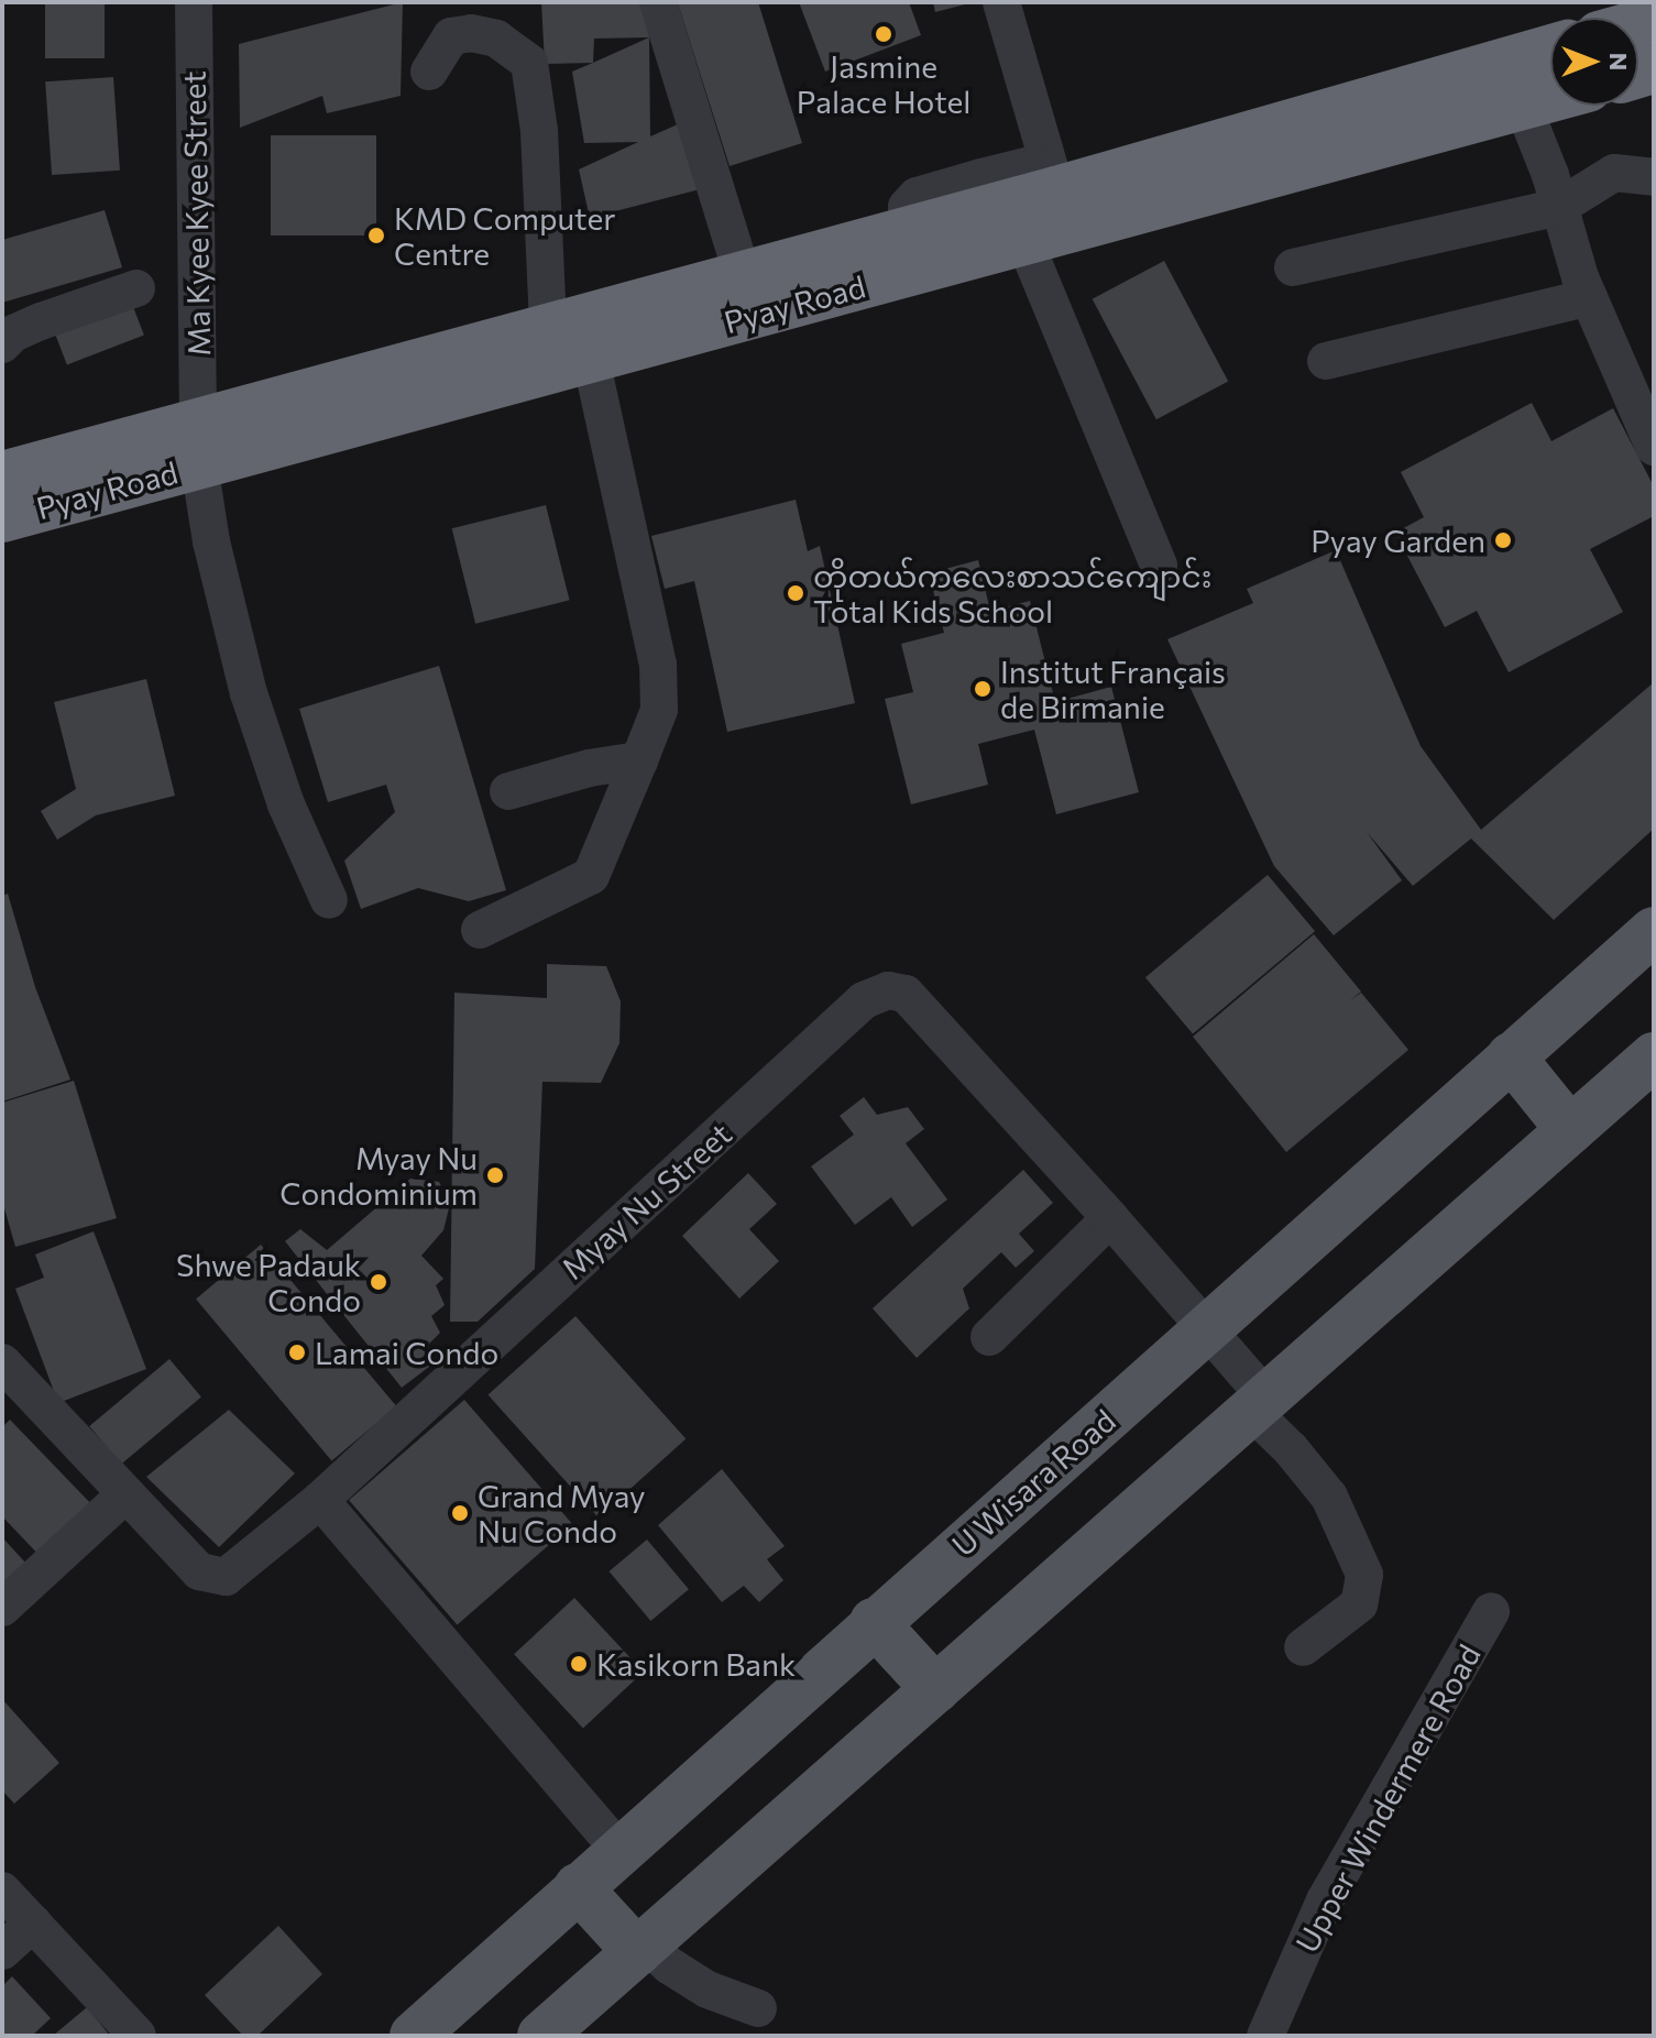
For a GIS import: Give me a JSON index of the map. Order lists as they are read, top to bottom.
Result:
{
  "streets": {
    "highway": ["Pyay Road"],
    "main road": ["U Wisara Road"],
    "street": ["Ma Kyee Kyee Street", "Myay Nu Street", "Upper Windermere Road"]
  },
  "crossings": [
    ["Ma Kyee Kyee Street", "Pyay Road"],
    ["Myay Nu Street", "U Wisara Road"]
  ],
  "places": [
    "Jasmine Palace Hotel",
    "KMD Computer Centre",
    "Pyay Garden",
    "တိုတယ်ကလေးစာသင်ကျောင်း Total Kids School",
    "Institut Français de Birmanie",
    "Myay Nu Condominium",
    "Shwe Padauk Condo",
    "Lamai Condo",
    "Grand Myay Nu Condo",
    "Kasikorn Bank"
  ],
  "north": "right"
}
